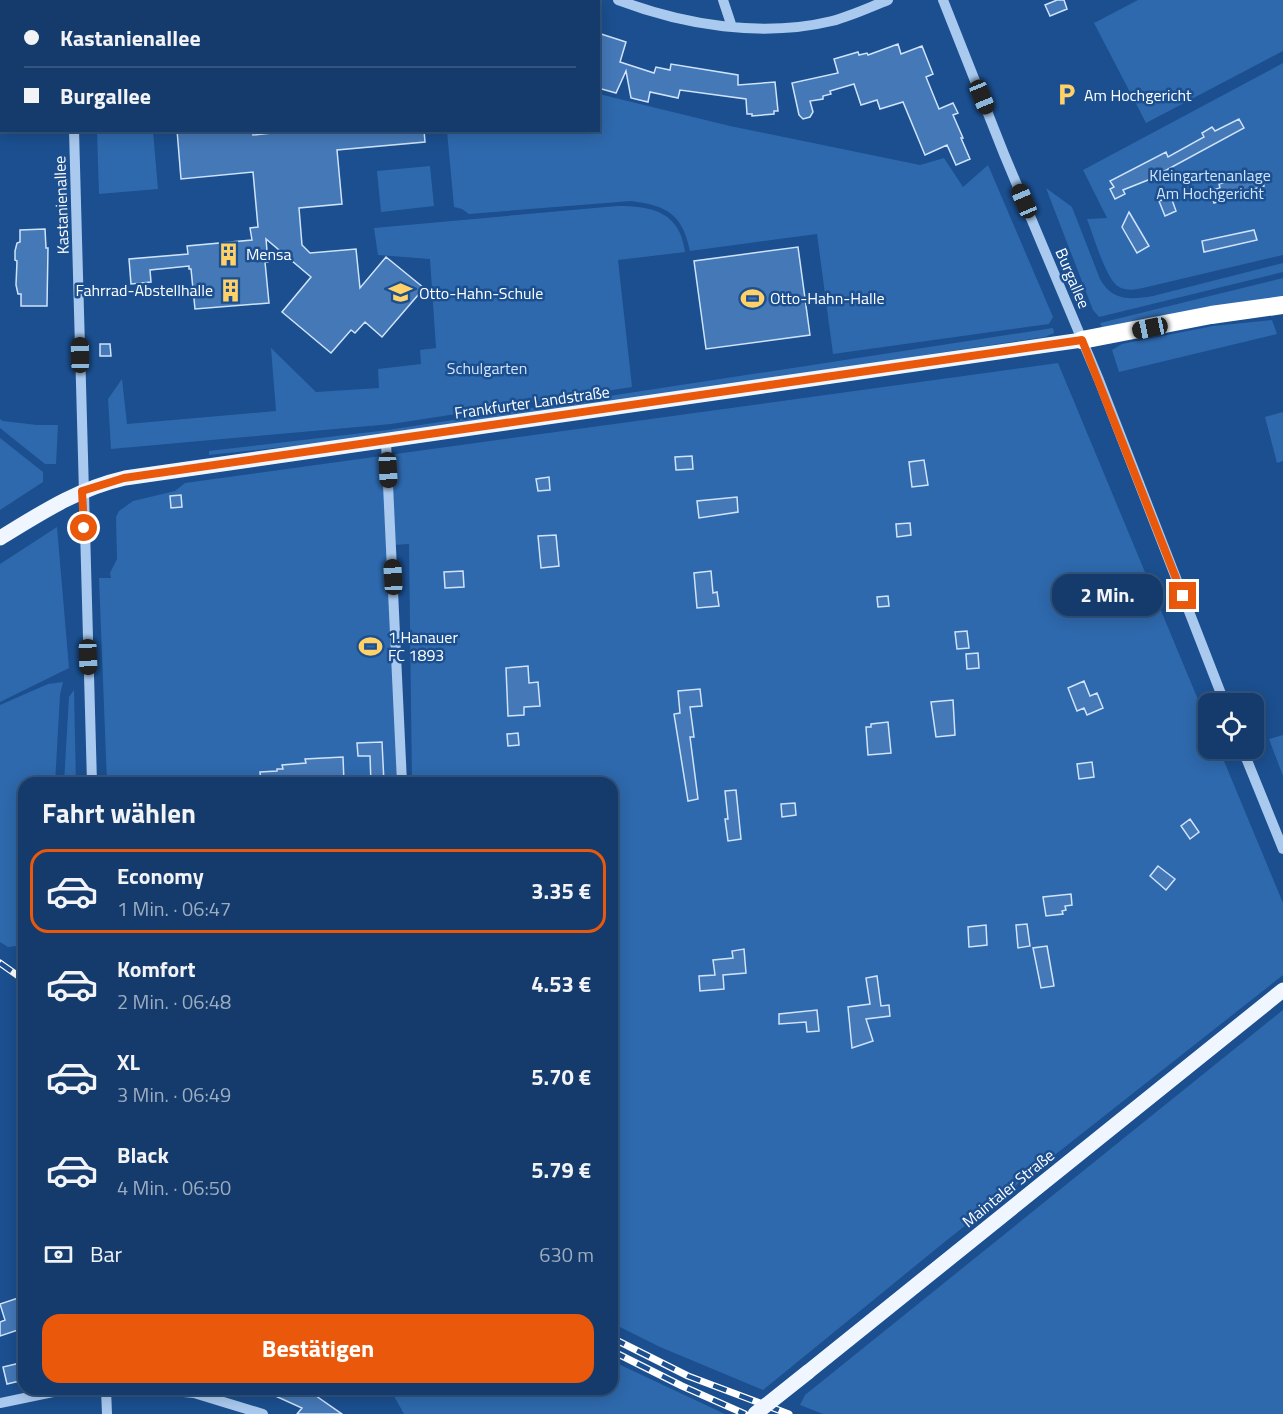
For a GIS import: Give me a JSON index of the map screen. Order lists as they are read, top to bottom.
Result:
{
  "streets": {
    "main road": ["Frankfurter Landstraße", "Maintaler Straße"],
    "street": ["Kastanienallee", "Burgallee"]
  },
  "crossings": [
    ["Kastanienallee", "Frankfurter Landstraße"],
    ["Burgallee", "Frankfurter Landstraße"]
  ],
  "parks": ["Kleingartenanlage Am Hochgericht", "Schulgarten"],
  "places": {
    "parking": ["Am Hochgericht"],
    "building": ["Mensa", "Fahrrad-Abstellhalle"],
    "school or university": ["Otto-Hahn-Schule"],
    "sports": ["Otto-Hahn-Halle", "1.Hanauer FC 1893"]
  },
  "page": {
    "banner": ["Kastanienallee", "Burgallee"],
    "bubble": "2 Min.",
    "heading": "Fahrt wählen",
    "list": [
      {
        "name": "Economy",
        "note": "1 Min. · 06:47",
        "value": "3.35 €"
      },
      {
        "name": "Komfort",
        "note": "2 Min. · 06:48",
        "value": "4.53 €"
      },
      {
        "name": "XL",
        "note": "3 Min. · 06:49",
        "value": "5.70 €"
      },
      {
        "name": "Black",
        "note": "4 Min. · 06:50",
        "value": "5.79 €"
      }
    ],
    "pay": ["Bar", "630 m"],
    "buttons": "Bestätigen"
  }
}
